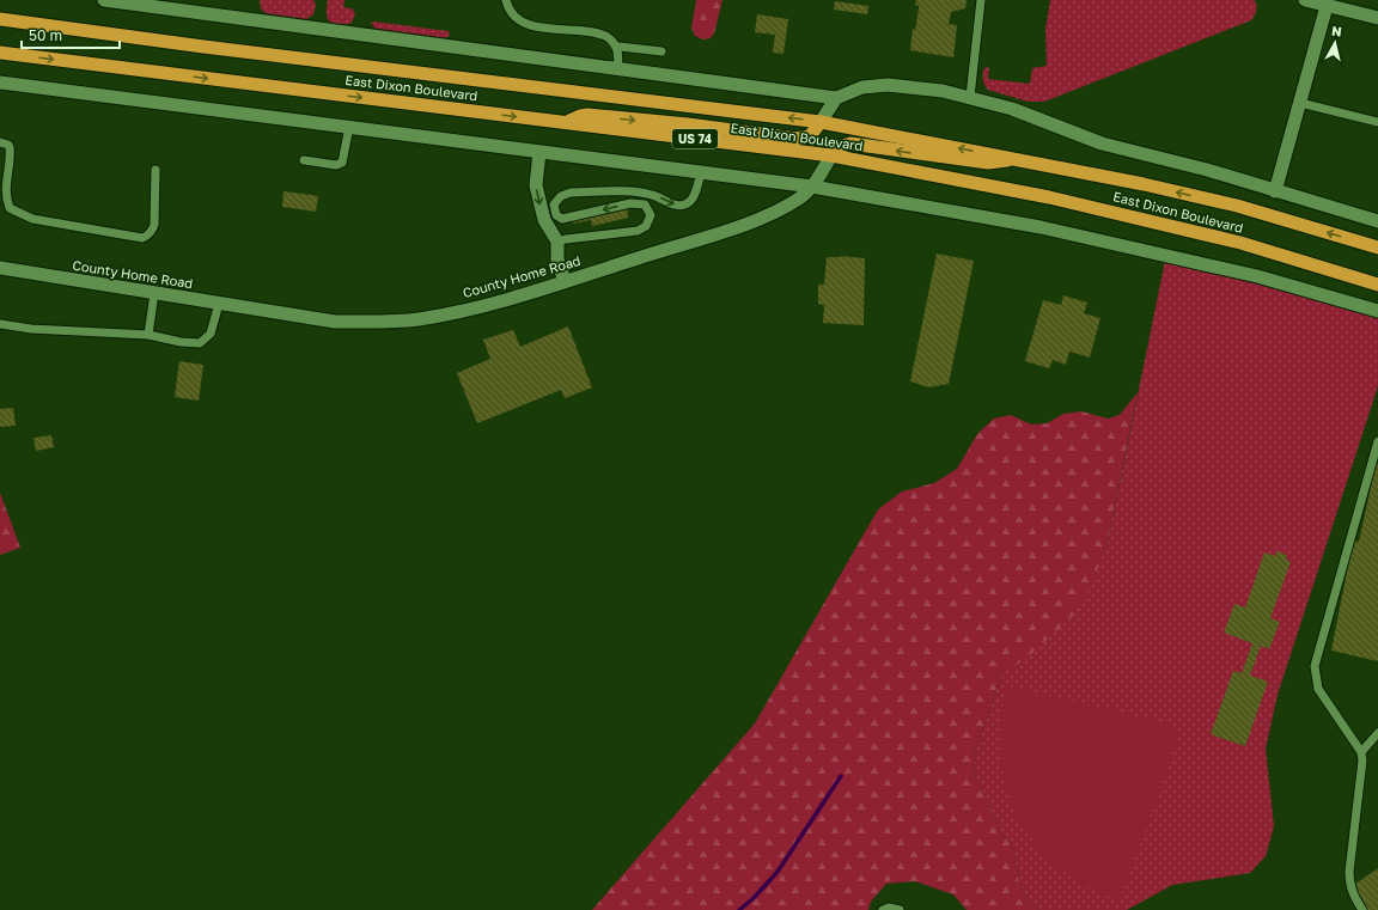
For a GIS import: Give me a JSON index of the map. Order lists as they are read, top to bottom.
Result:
{
  "streets": {
    "highway": ["East Dixon Boulevard", "US 74", "County Home Road"]
  },
  "crossings": [
    ["East Dixon Boulevard", "County Home Road"]
  ],
  "scale_bar": "50 m",
  "north": "top"
}
